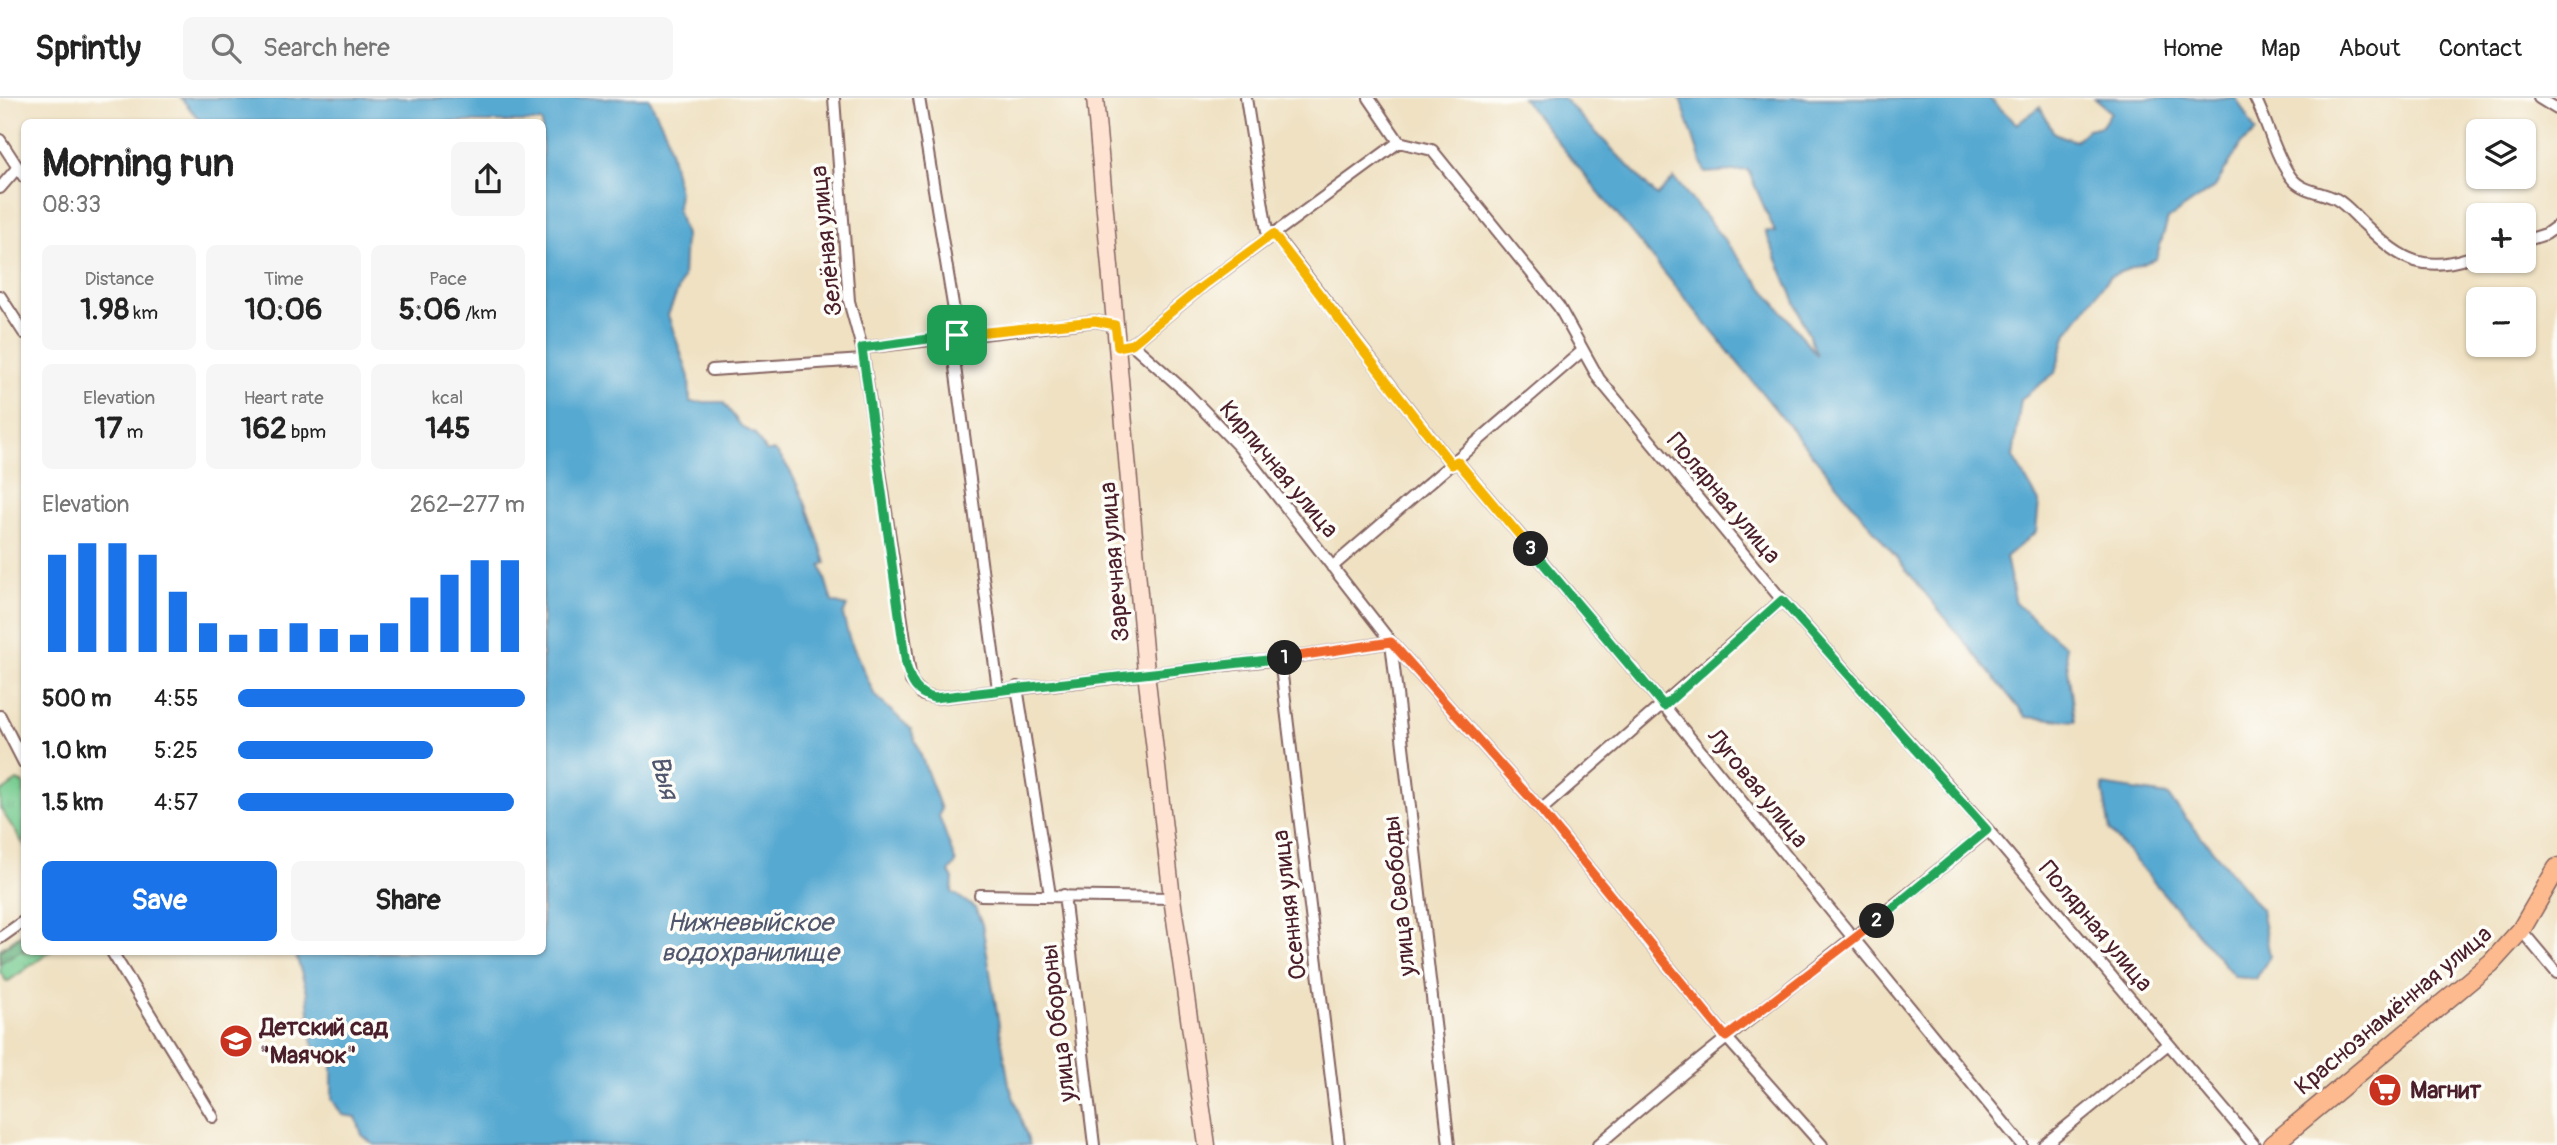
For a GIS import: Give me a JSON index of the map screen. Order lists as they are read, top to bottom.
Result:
{
  "streets": {
    "main road": ["Краснознамённая улица"],
    "street": [
      "Зелёная улица",
      "Кирпичная улица",
      "Полярная улица",
      "Заречная улица",
      "Луговая улица",
      "улица Свободы",
      "Осенняя улица",
      "улица Обороны"
    ]
  },
  "crossings": [
    ["Кирпичная улица", "Заречная улица"],
    ["Кирпичная улица", "улица Свободы"]
  ],
  "water": ["Выя", "Нижневыйское водохранилище"],
  "places": {
    "school or university": ["Детский сад \"Маячок\""],
    "supermarket": ["Магнит"]
  },
  "page": {
    "header": "Sprintly",
    "search": "Search here",
    "nav": [
      "Home",
      "Map",
      "About",
      "Contact"
    ],
    "map_buttons": ["+", "−"],
    "heading": ["Morning run", "08:33"],
    "stats": [
      ["Distance", "1.98 km"],
      ["Time", "10:06"],
      ["Pace", "5:06 /km"],
      ["Elevation", "17 m"],
      ["Heart rate", "162 bpm"],
      ["kcal", "145"]
    ],
    "chart": ["Elevation", "262–277 m"],
    "pins": ["3", "1", "2"],
    "list": [
      {
        "name": "500 m",
        "note": "4:55"
      },
      {
        "name": "1.0 km",
        "note": "5:25"
      },
      {
        "name": "1.5 km",
        "note": "4:57"
      }
    ],
    "buttons": ["Save", "Share"]
  }
}
